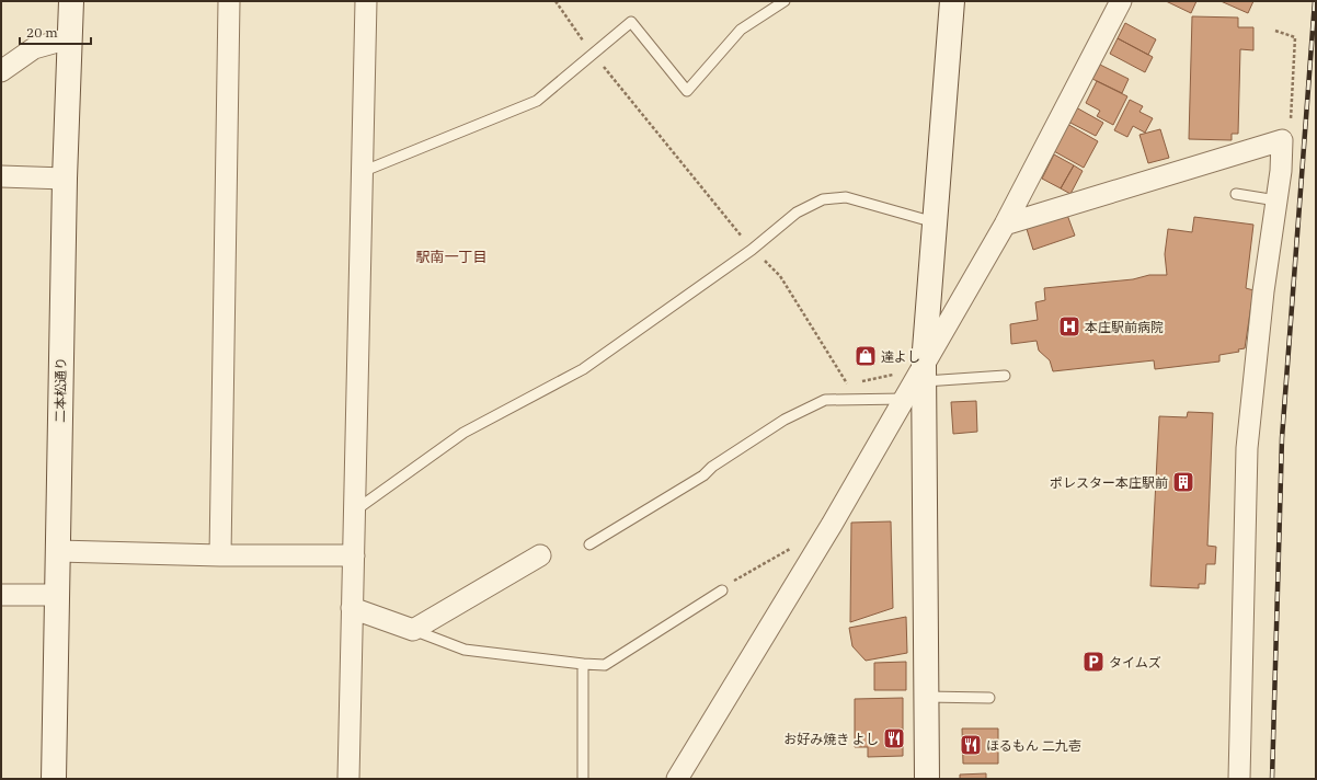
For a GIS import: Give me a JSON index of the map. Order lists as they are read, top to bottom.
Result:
{
  "streets": {
    "street": ["二本松通り"]
  },
  "districts": ["駅南一丁目"],
  "places": {
    "hospital": ["本庄駅前病院"],
    "shop": ["達よし"],
    "building": ["ポレスター本庄駅前"],
    "parking": ["タイムズ"],
    "restaurant": ["お好み焼き よし", "ほるもん 二九壱"]
  },
  "scale_bar": "20 m"
}
